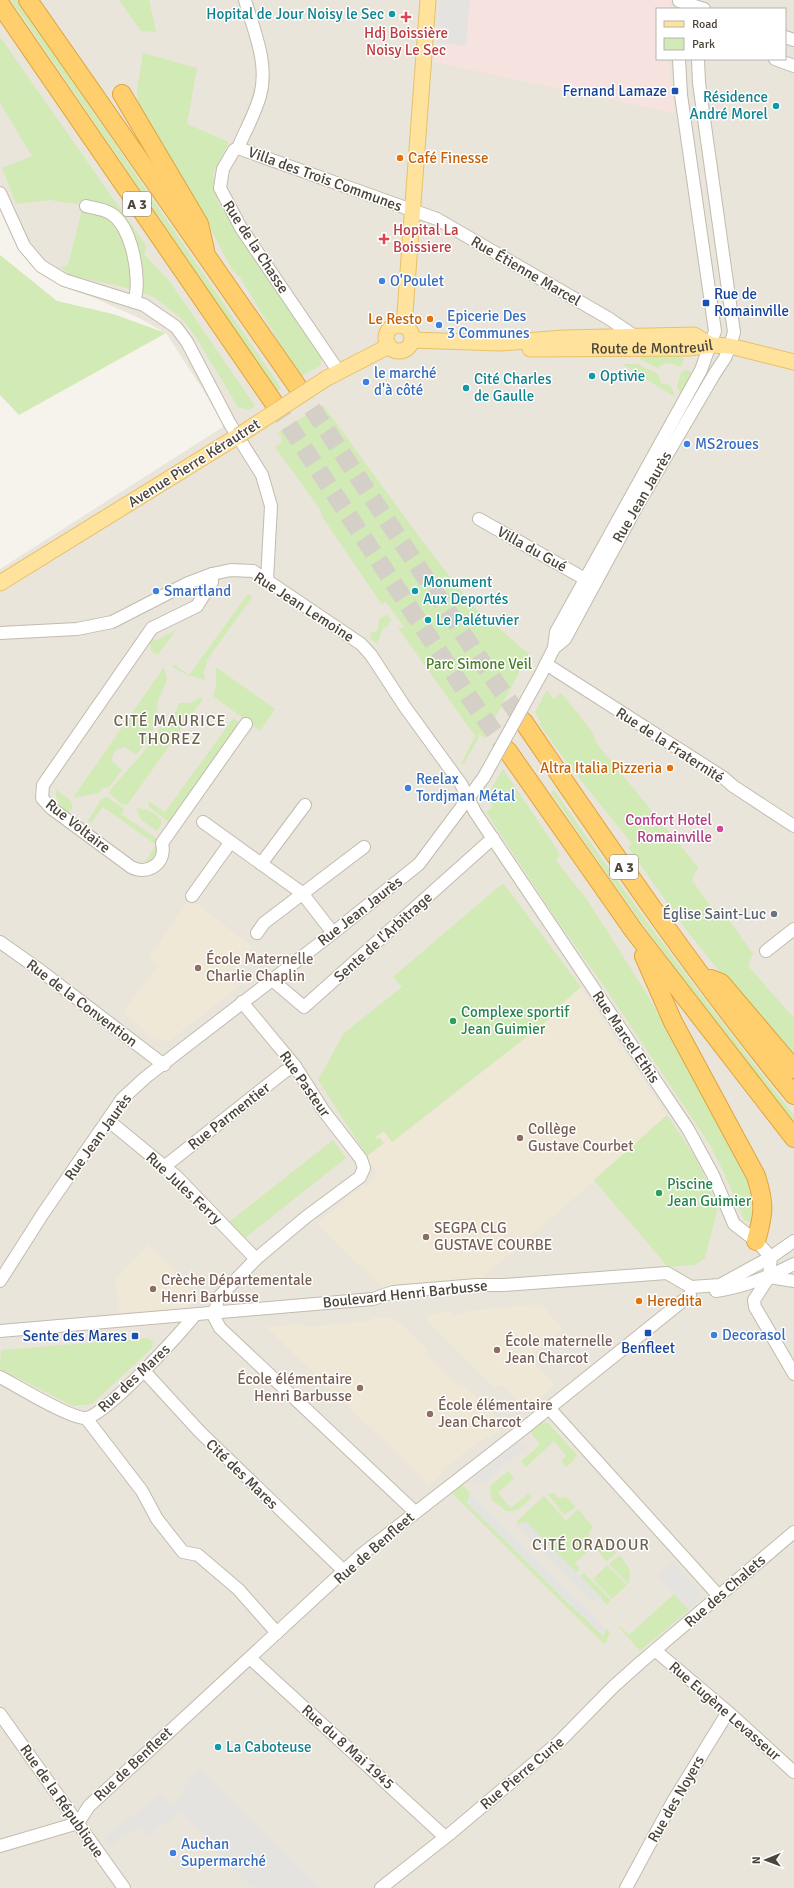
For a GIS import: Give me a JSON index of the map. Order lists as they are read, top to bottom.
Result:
{
  "streets": {
    "highway": ["A 3"],
    "main road": ["Route de Montreuil", "Avenue Pierre Kérautret"],
    "street": [
      "Villa des Trois Communes",
      "Rue de la Chasse",
      "Rue Étienne Marcel",
      "Rue Jean Jaurès",
      "Villa du Gué",
      "Rue Jean Lemoine",
      "Rue de la Fraternité",
      "Rue Voltaire",
      "Sente de l'Arbitrage",
      "Rue de la Convention",
      "Rue Marcel Ethis",
      "Rue Pasteur",
      "Rue Parmentier",
      "Rue Jules Ferry",
      "Boulevard Henri Barbusse",
      "Rue des Mares",
      "Cité des Mares",
      "Rue de Benfleet",
      "Rue des Chalets",
      "Rue Eugène Levasseur",
      "Rue du 8 Mai 1945",
      "Rue Pierre Curie",
      "Rue des Noyers",
      "Rue de la République"
    ]
  },
  "crossings": [
    ["Villa des Trois Communes", "Rue de la Chasse"],
    ["Villa des Trois Communes", "Rue Étienne Marcel"],
    ["Rue de la Chasse", "Avenue Pierre Kérautret"],
    ["Rue Étienne Marcel", "Route de Montreuil"],
    ["Route de Montreuil", "Avenue Pierre Kérautret"],
    ["Route de Montreuil", "Rue Jean Jaurès"],
    ["Rue Jean Jaurès", "Villa du Gué"],
    ["Rue Jean Jaurès", "Rue Jean Lemoine"],
    ["Rue Jean Jaurès", "Rue de la Fraternité"],
    ["Rue Jean Jaurès", "Sente de l'Arbitrage"],
    ["Rue Jean Jaurès", "Rue de la Convention"],
    ["Rue Jean Jaurès", "Rue Marcel Ethis"],
    ["Rue Jean Jaurès", "Rue Pasteur"],
    ["Rue Jean Jaurès", "Rue Jules Ferry"],
    ["Rue Jean Lemoine", "Rue Voltaire"],
    ["Rue Jean Lemoine", "Rue Marcel Ethis"],
    ["Sente de l'Arbitrage", "Rue Marcel Ethis"],
    ["Rue Pasteur", "Rue Parmentier"],
    ["Rue Pasteur", "Rue Jules Ferry"],
    ["Rue Parmentier", "Rue Jules Ferry"],
    ["Boulevard Henri Barbusse", "Rue des Mares"],
    ["Rue des Mares", "Cité des Mares"],
    ["Cité des Mares", "Rue de Benfleet"],
    ["Rue de Benfleet", "Rue du 8 Mai 1945"],
    ["Rue de Benfleet", "Rue de la République"],
    ["Rue des Chalets", "Rue Eugène Levasseur"],
    ["Rue des Chalets", "Rue Pierre Curie"],
    ["Rue Eugène Levasseur", "Rue Pierre Curie"],
    ["Rue Eugène Levasseur", "Rue des Noyers"],
    ["Rue du 8 Mai 1945", "Rue Pierre Curie"]
  ],
  "districts": ["CITÉ MAURICE THOREZ", "CITÉ ORADOUR"],
  "parks": ["Parc Simone Veil"],
  "places": {
    "other": [
      "Hopital de Jour Noisy le Sec",
      "Résidence André Morel",
      "Café Finesse",
      "O'Poulet",
      "Le Resto",
      "Epicerie Des 3 Communes",
      "Optivie",
      "le marché d'à côté",
      "Cité Charles de Gaulle",
      "MS2roues",
      "Smartland",
      "Monument Aux Deportés",
      "Le Palétuvier",
      "Altra Italia Pizzeria",
      "Reelax Tordjman Métal",
      "Confort Hotel Romainville",
      "Église Saint-Luc",
      "École Maternelle Charlie Chaplin",
      "Complexe sportif Jean Guimier",
      "Collège Gustave Courbet",
      "Piscine Jean Guimier",
      "SEGPA CLG GUSTAVE COURBE",
      "Crèche Départementale Henri Barbusse",
      "Heredita",
      "Decorasol",
      "École maternelle Jean Charcot",
      "École élémentaire Henri Barbusse",
      "École élémentaire Jean Charcot",
      "La Caboteuse",
      "Auchan Supermarché"
    ],
    "health": ["Hdj Boissière Noisy Le Sec", "Hopital La Boissiere"],
    "transit": [
      "Fernand Lamaze",
      "Rue de Romainville",
      "Benfleet",
      "Sente des Mares"
    ]
  },
  "legend": ["Road", "Park"],
  "north": "left"
}
